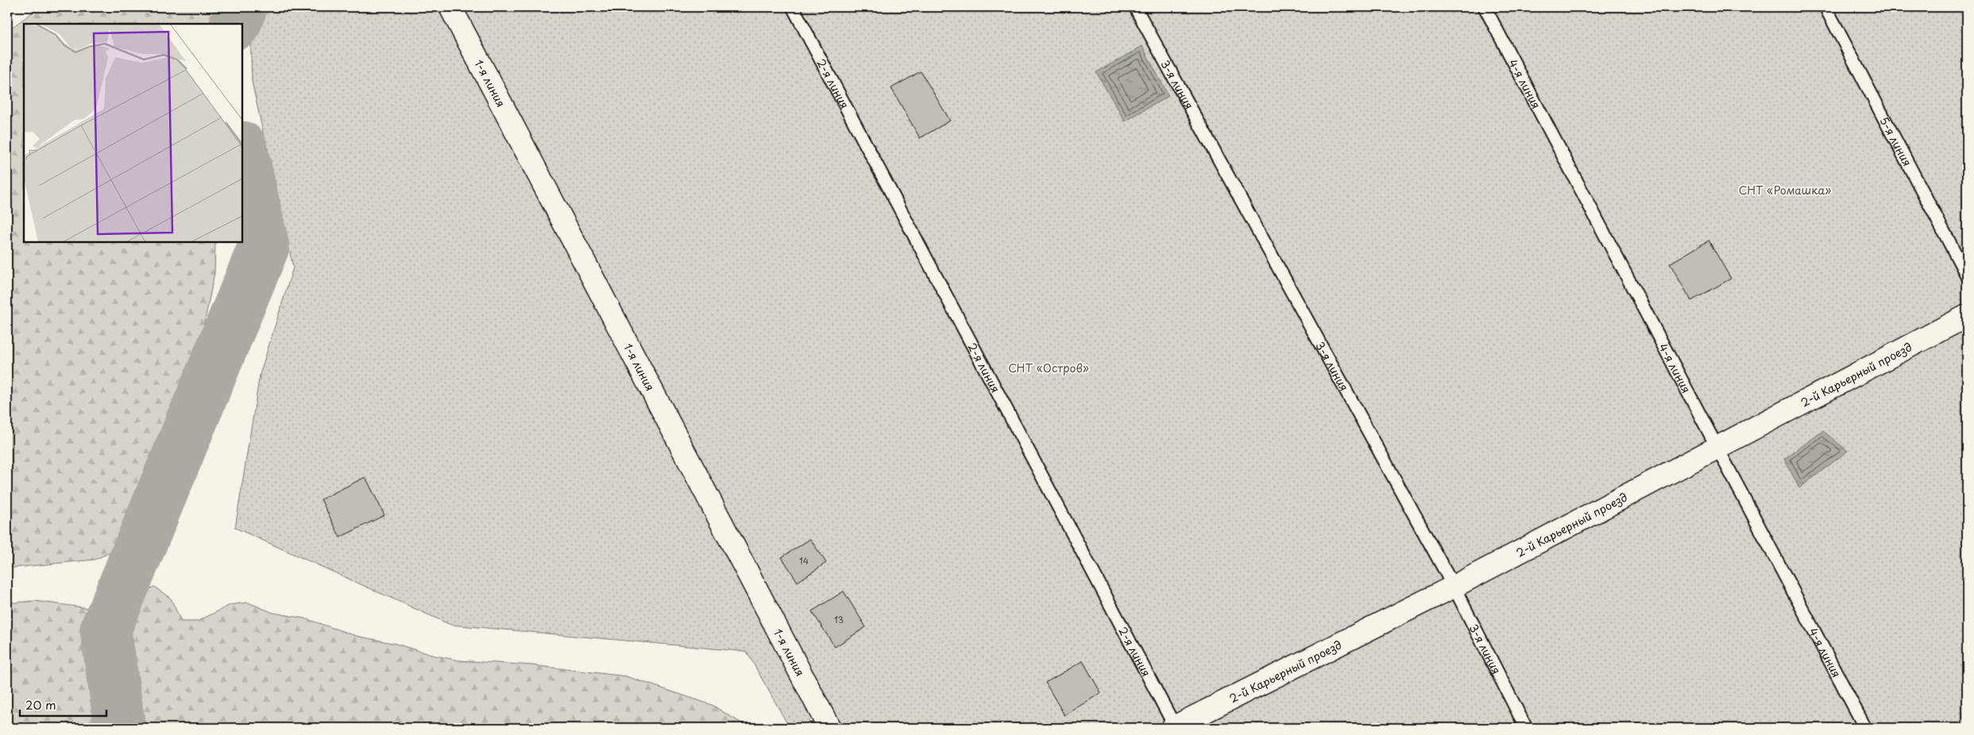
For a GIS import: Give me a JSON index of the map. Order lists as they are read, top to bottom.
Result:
{
  "streets": {
    "street": ["1-я линия", "2-й Карьерный проезд"],
    "lane": [
      "2-я линия",
      "4-я линия",
      "3-я линия",
      "5-я линия"
    ]
  },
  "crossings": [
    ["2-я линия", "2-й Карьерный проезд"],
    ["4-я линия", "2-й Карьерный проезд"],
    ["3-я линия", "2-й Карьерный проезд"]
  ],
  "parks": ["СНТ «Ромашка»", "СНТ «Остров»"],
  "house_numbers": ["14", "13"],
  "scale_bar": "20 m"
}
